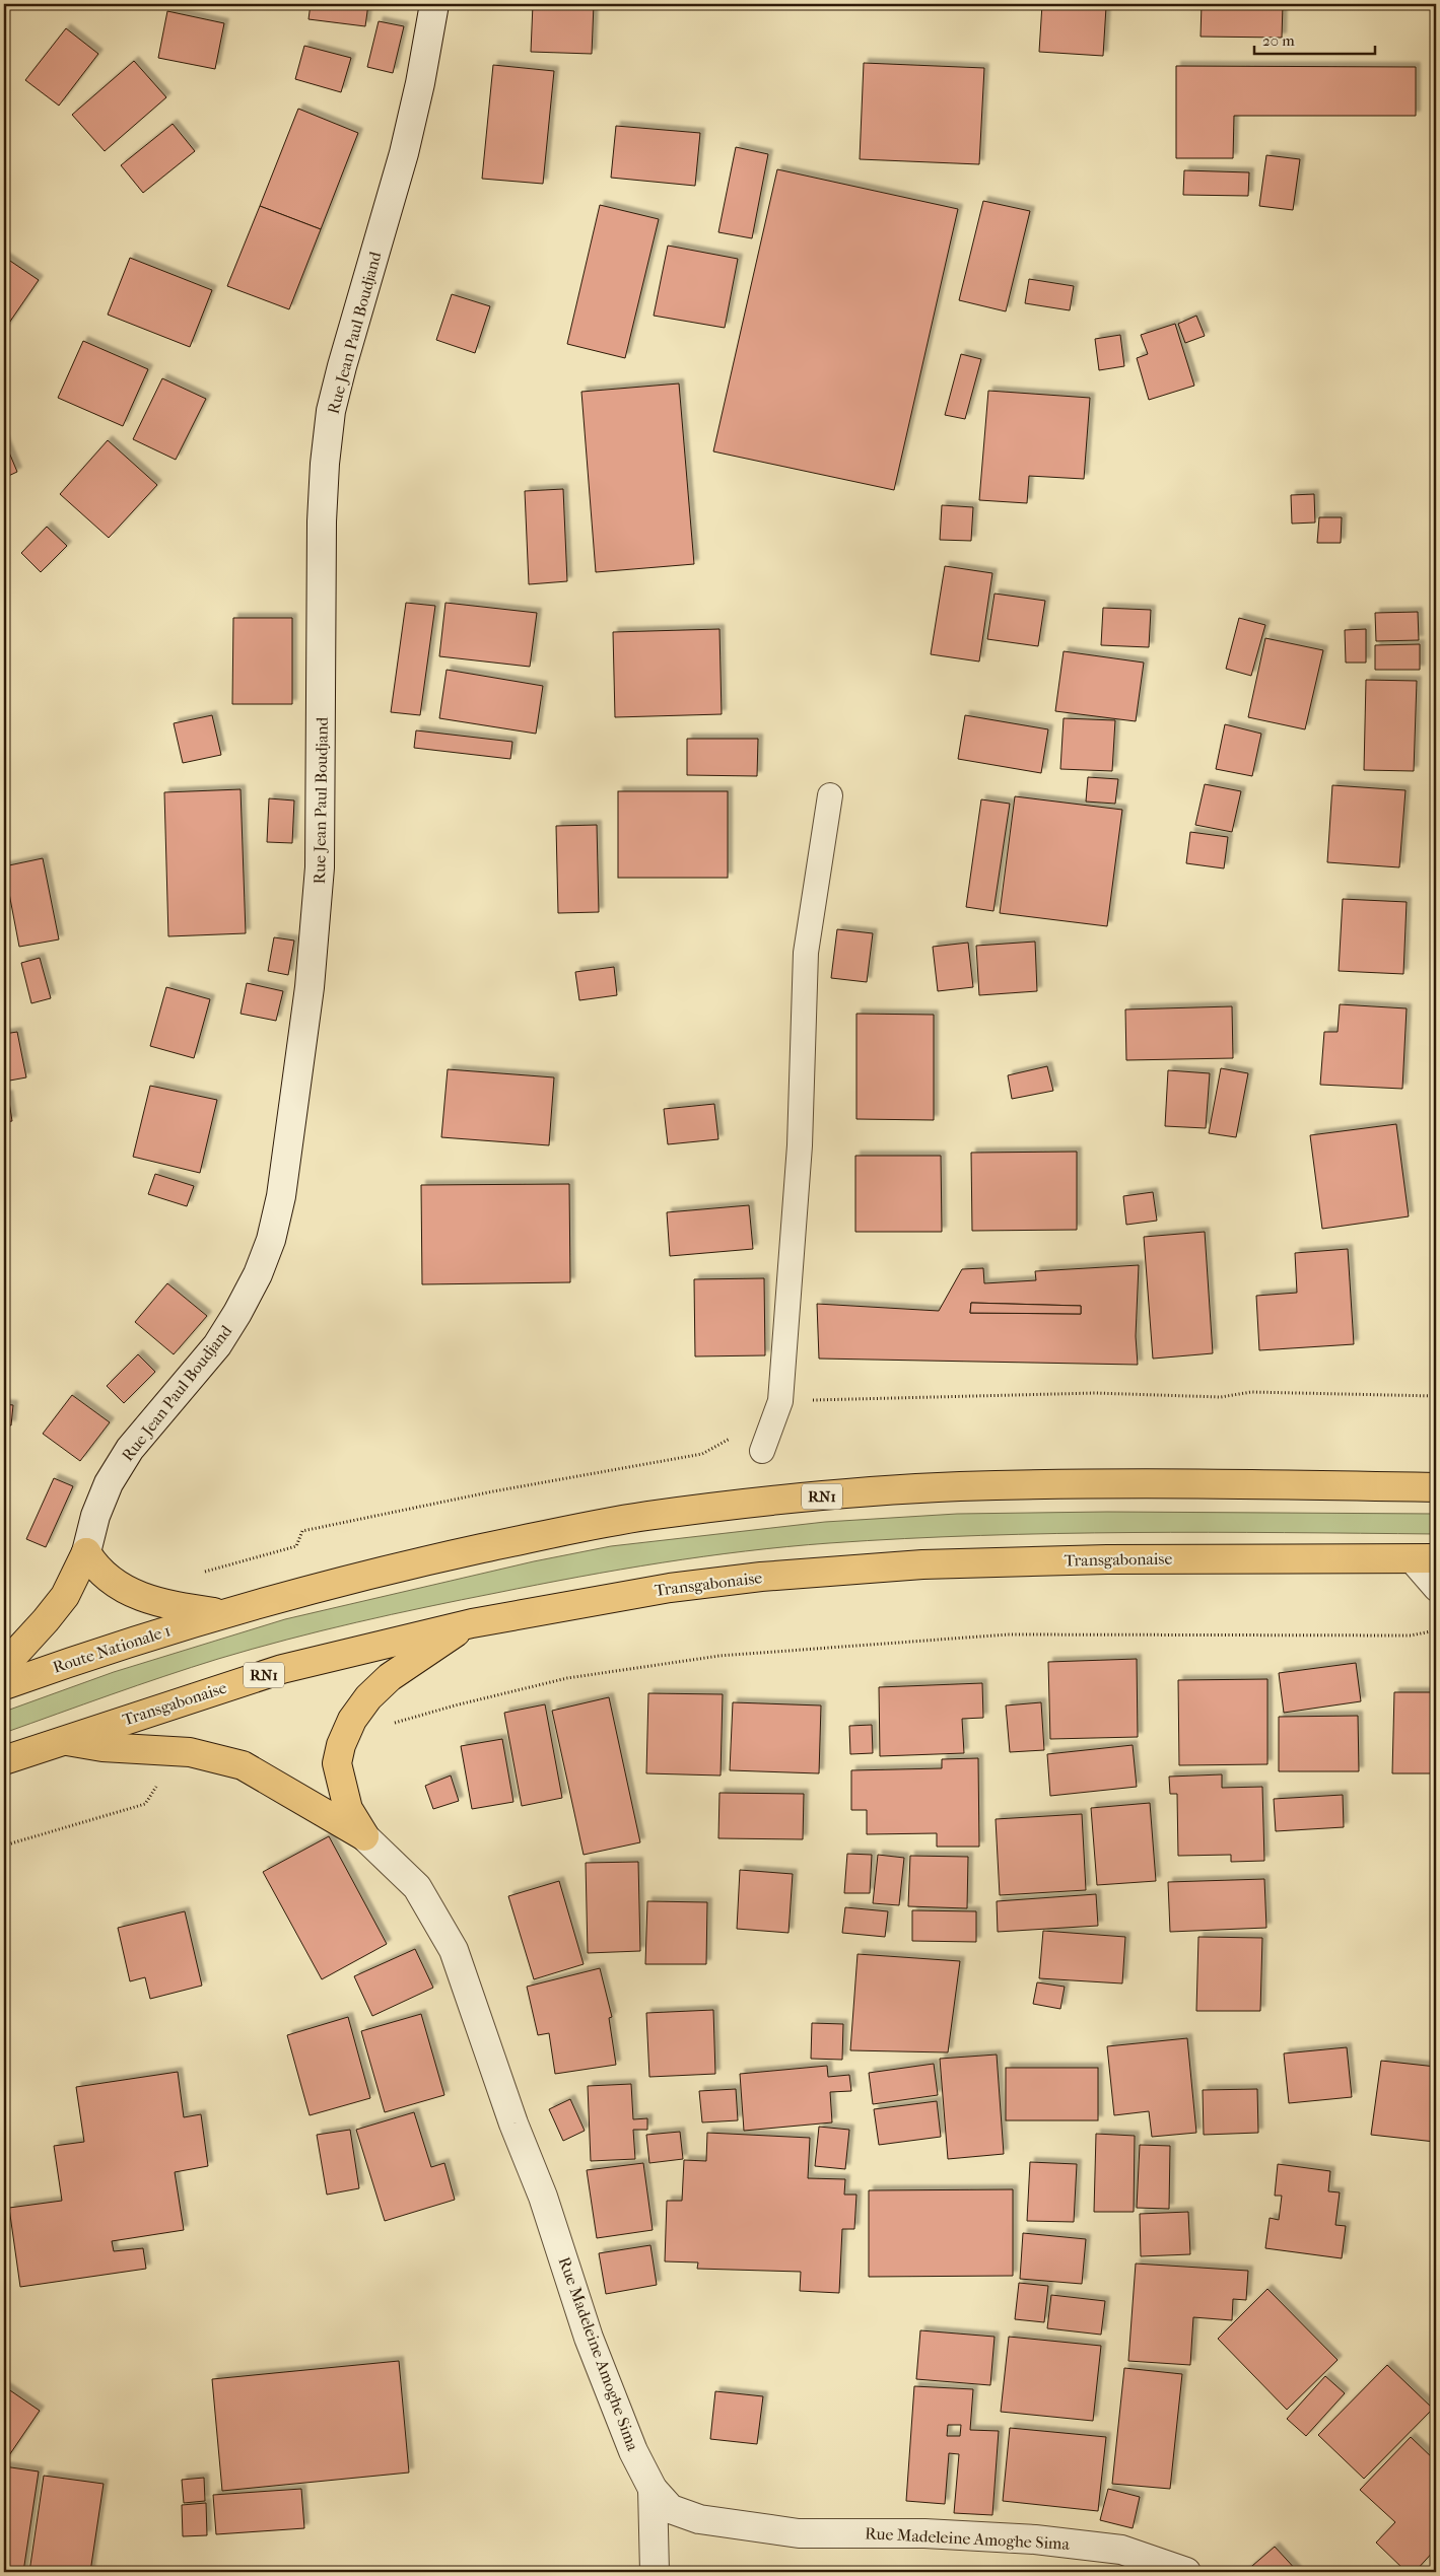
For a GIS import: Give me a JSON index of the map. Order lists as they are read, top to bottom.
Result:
{
  "streets": {
    "highway": ["RN1", "Transgabonaise", "Route Nationale 1"],
    "street": ["Rue Jean Paul Boudjand", "Rue Madeleine Amoghe Sima"]
  },
  "crossings": [
    ["RN1", "Route Nationale 1"]
  ],
  "scale_bar": "20 m"
}
